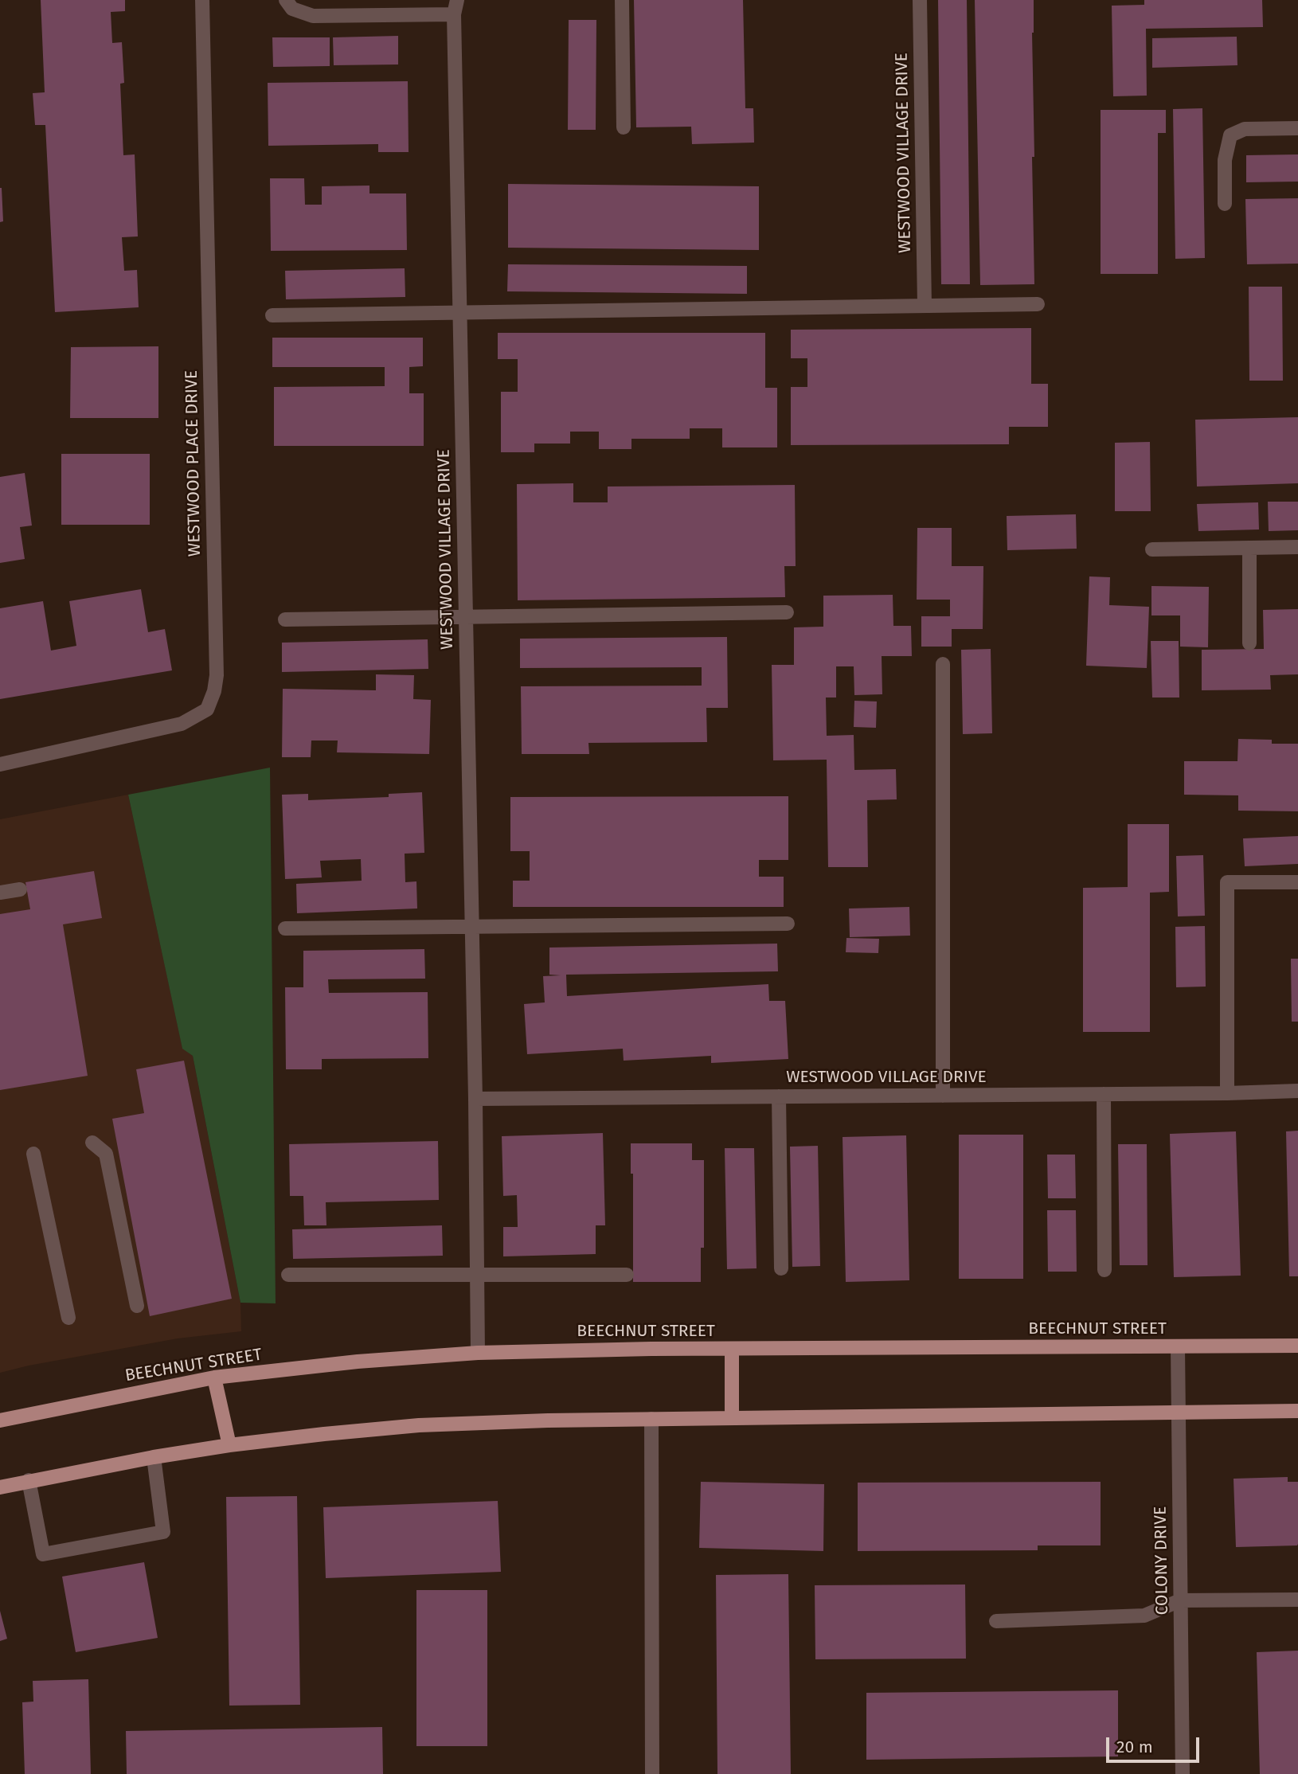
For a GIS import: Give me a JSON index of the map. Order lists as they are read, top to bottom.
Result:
{
  "streets": {
    "main road": ["BEECHNUT STREET"],
    "street": ["WESTWOOD VILLAGE DRIVE", "WESTWOOD PLACE DRIVE", "COLONY DRIVE"]
  },
  "crossings": [
    ["WESTWOOD VILLAGE DRIVE", "BEECHNUT STREET"],
    ["BEECHNUT STREET", "COLONY DRIVE"]
  ],
  "scale_bar": "20 m"
}
